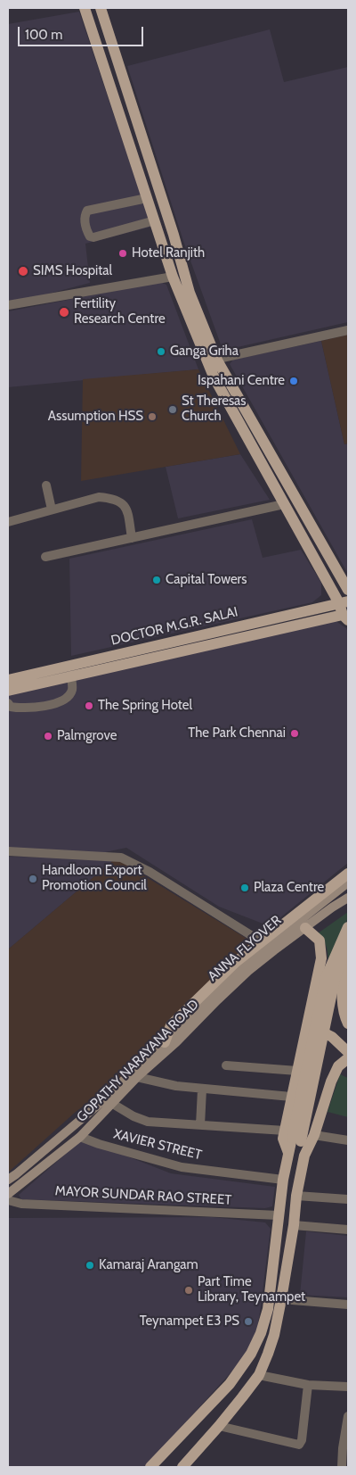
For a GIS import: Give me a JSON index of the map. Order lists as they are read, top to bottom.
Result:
{
  "streets": {
    "main road": ["DOCTOR M.G.R. SALAI", "ANNA FLYOVER", "GOPATHY NARAYANA ROAD"],
    "street": ["XAVIER STREET", "MAYOR SUNDAR RAO STREET"]
  },
  "crossings": [
    ["GOPATHY NARAYANA ROAD", "XAVIER STREET"]
  ],
  "places": [
    "Hotel Ranjith",
    "SIMS Hospital",
    "Fertility Research Centre",
    "Ganga Griha",
    "Ispahani Centre",
    "St Theresas Church",
    "Assumption HSS",
    "Capital Towers",
    "The Spring Hotel",
    "The Park Chennai",
    "Palmgrove",
    "Handloom Export Promotion Council",
    "Plaza Centre",
    "Kamaraj Arangam",
    "Part Time Library, Teynampet",
    "Teynampet E3 PS"
  ],
  "scale_bar": "100 m"
}
